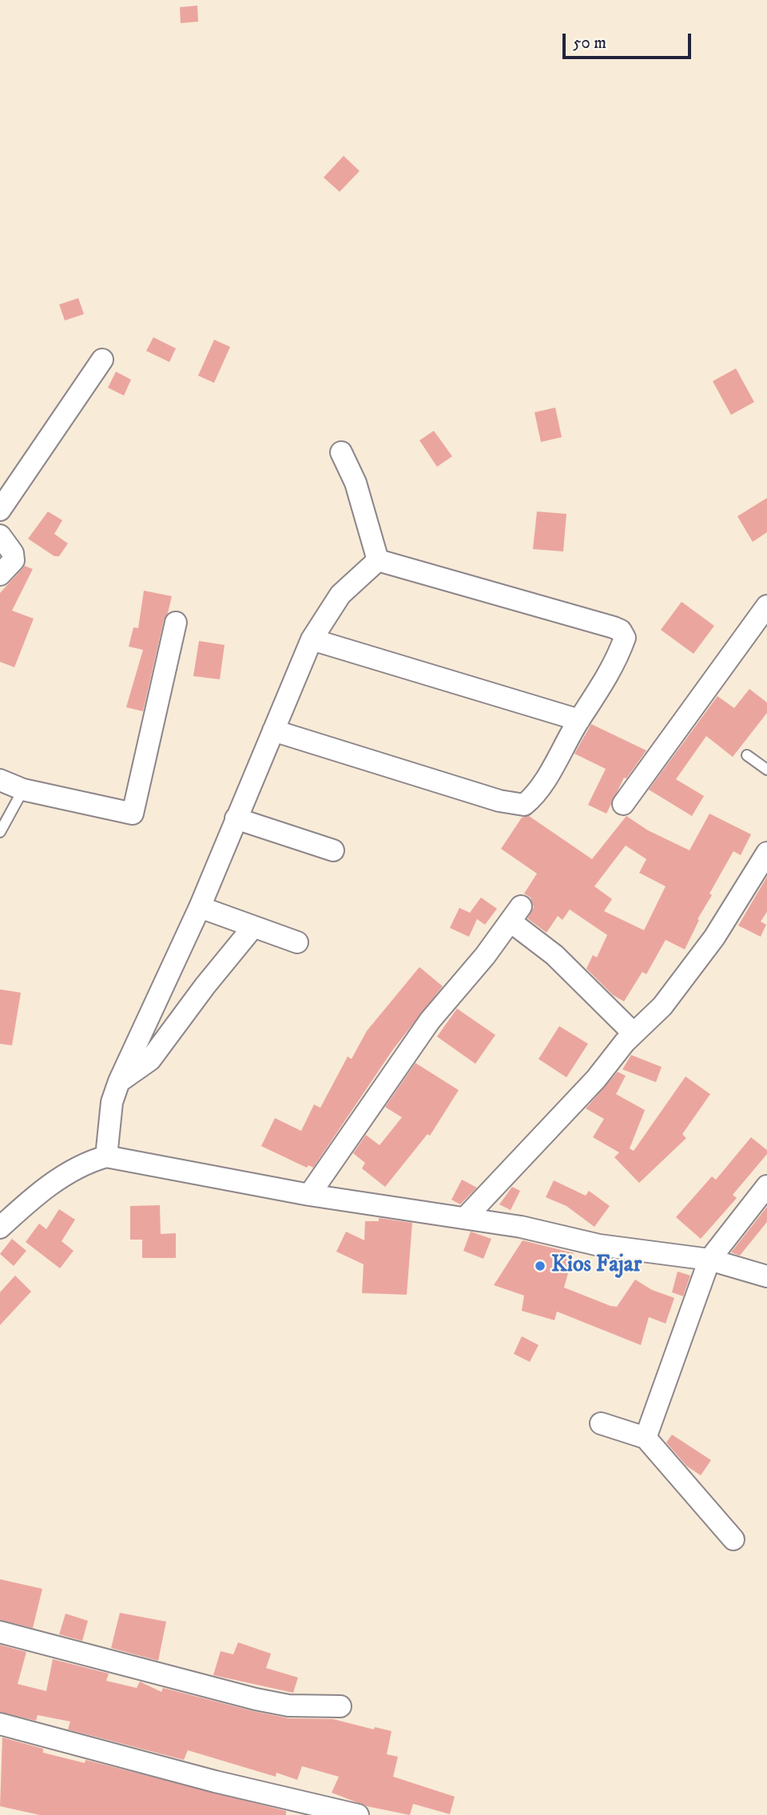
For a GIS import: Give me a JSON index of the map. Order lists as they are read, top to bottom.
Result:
{
  "places": ["Kios Fajar"],
  "scale_bar": "50 m"
}
